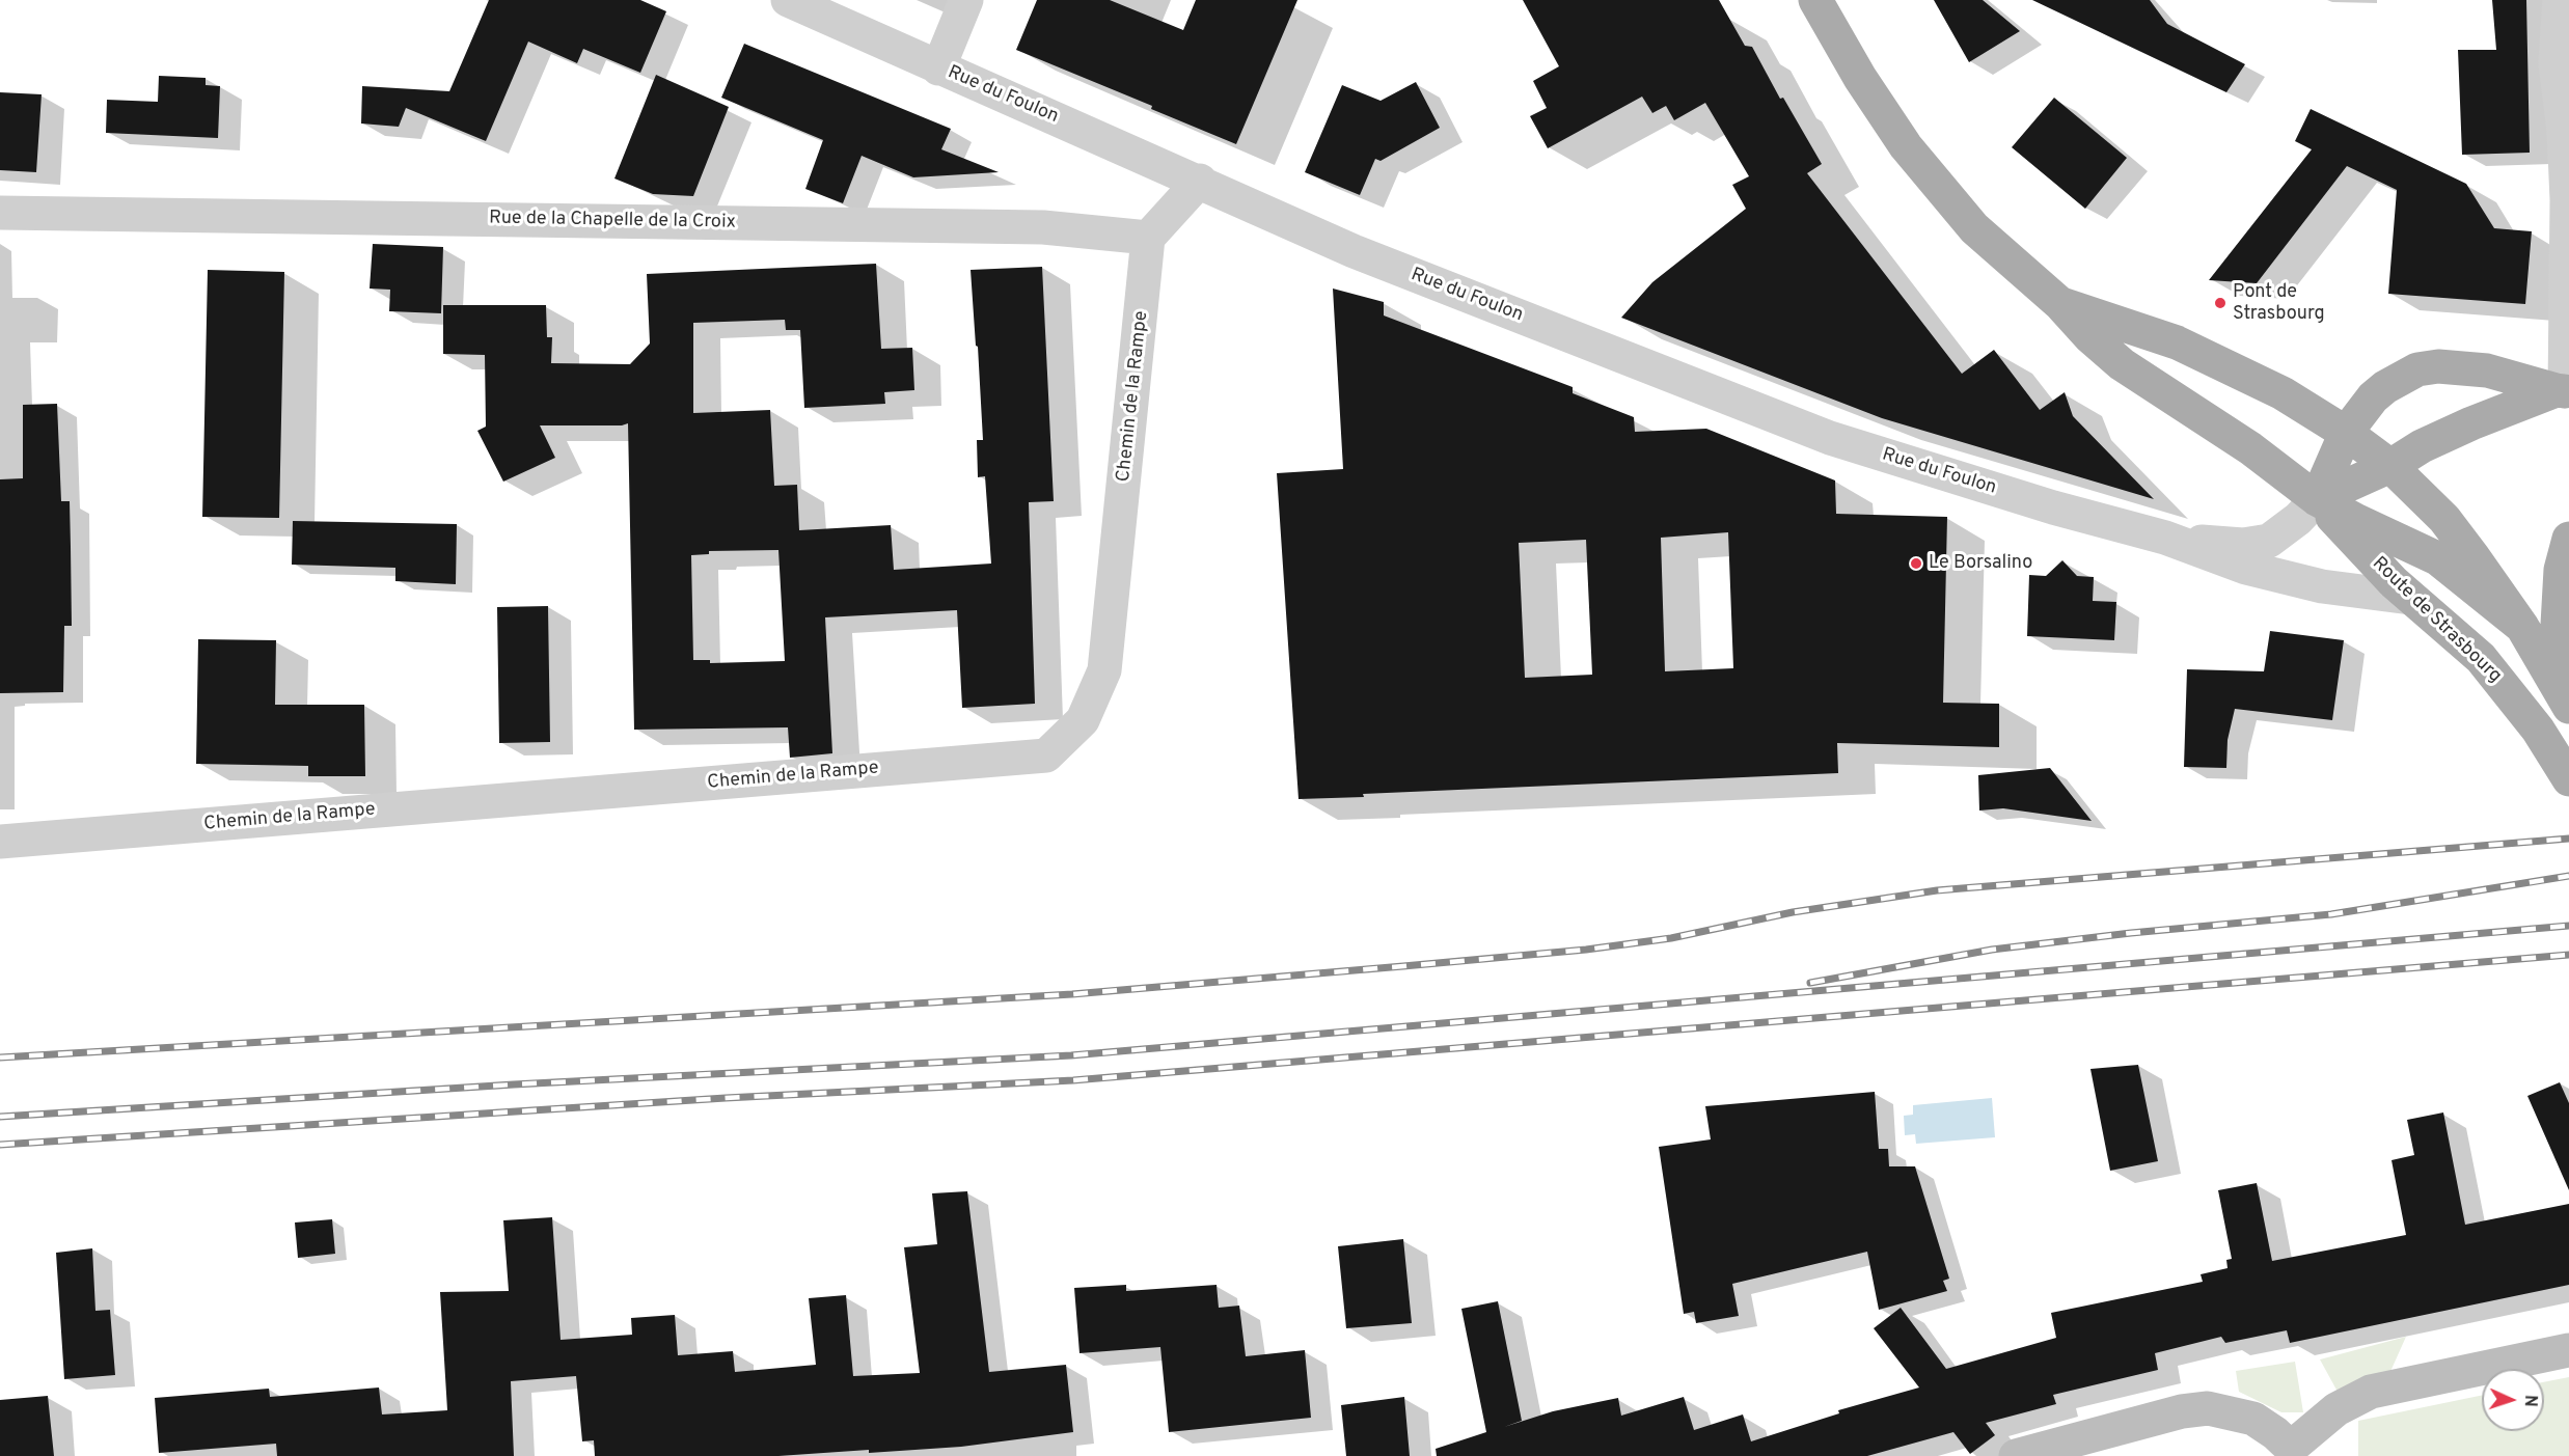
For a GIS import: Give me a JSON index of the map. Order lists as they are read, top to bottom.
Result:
{
  "streets": {
    "main road": ["Route de Strasbourg"],
    "street": ["Rue du Foulon", "Rue de la Chapelle de la Croix", "Chemin de la Rampe"]
  },
  "crossings": [
    ["Rue du Foulon", "Route de Strasbourg"],
    ["Rue de la Chapelle de la Croix", "Chemin de la Rampe"]
  ],
  "places": ["Pont de Strasbourg", "Le Borsalino"],
  "north": "right"
}
